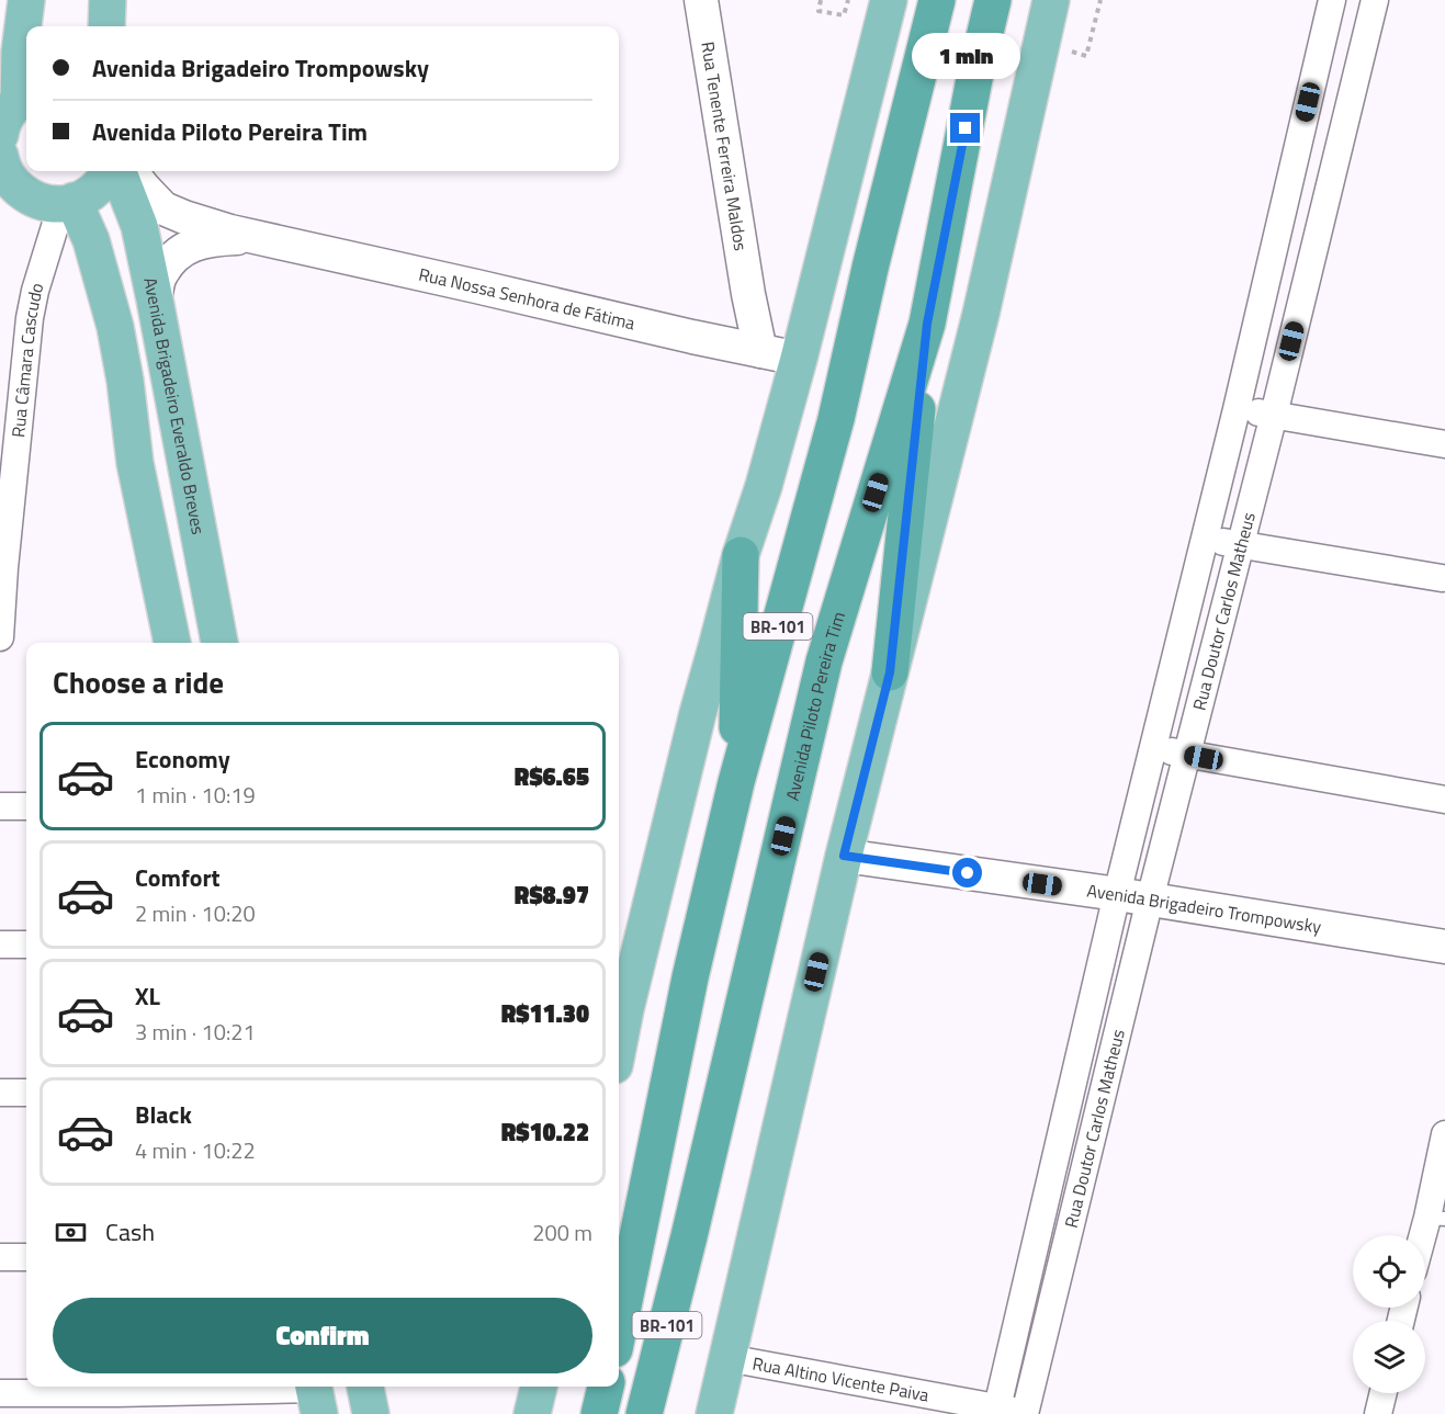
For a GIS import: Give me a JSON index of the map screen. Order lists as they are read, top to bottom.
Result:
{
  "streets": {
    "highway": ["BR-101", "Avenida Piloto Pereira Tim"],
    "main road": ["Avenida Brigadeiro Everaldo Breves"],
    "street": [
      "Rua Tenente Ferreira Maldos",
      "Rua Nossa Senhora de Fátima",
      "Rua Câmara Cascudo",
      "Rua Doutor Carlos Matheus",
      "Avenida Brigadeiro Trompowsky",
      "Rua Altino Vicente Paiva"
    ]
  },
  "crossings": [
    ["Rua Tenente Ferreira Maldos", "Rua Nossa Senhora de Fátima"],
    ["Rua Nossa Senhora de Fátima", "Avenida Brigadeiro Everaldo Breves"],
    ["Rua Doutor Carlos Matheus", "Avenida Brigadeiro Trompowsky"],
    ["Rua Doutor Carlos Matheus", "Rua Altino Vicente Paiva"]
  ],
  "page": {
    "banner": ["Avenida Brigadeiro Trompowsky", "Avenida Piloto Pereira Tim"],
    "bubble": "1 min",
    "heading": "Choose a ride",
    "list": [
      {
        "name": "Economy",
        "note": "1 min · 10:19",
        "value": "R$6.65"
      },
      {
        "name": "Comfort",
        "note": "2 min · 10:20",
        "value": "R$8.97"
      },
      {
        "name": "XL",
        "note": "3 min · 10:21",
        "value": "R$11.30"
      },
      {
        "name": "Black",
        "note": "4 min · 10:22",
        "value": "R$10.22"
      }
    ],
    "pay": ["Cash", "200 m"],
    "buttons": "Confirm"
  }
}
